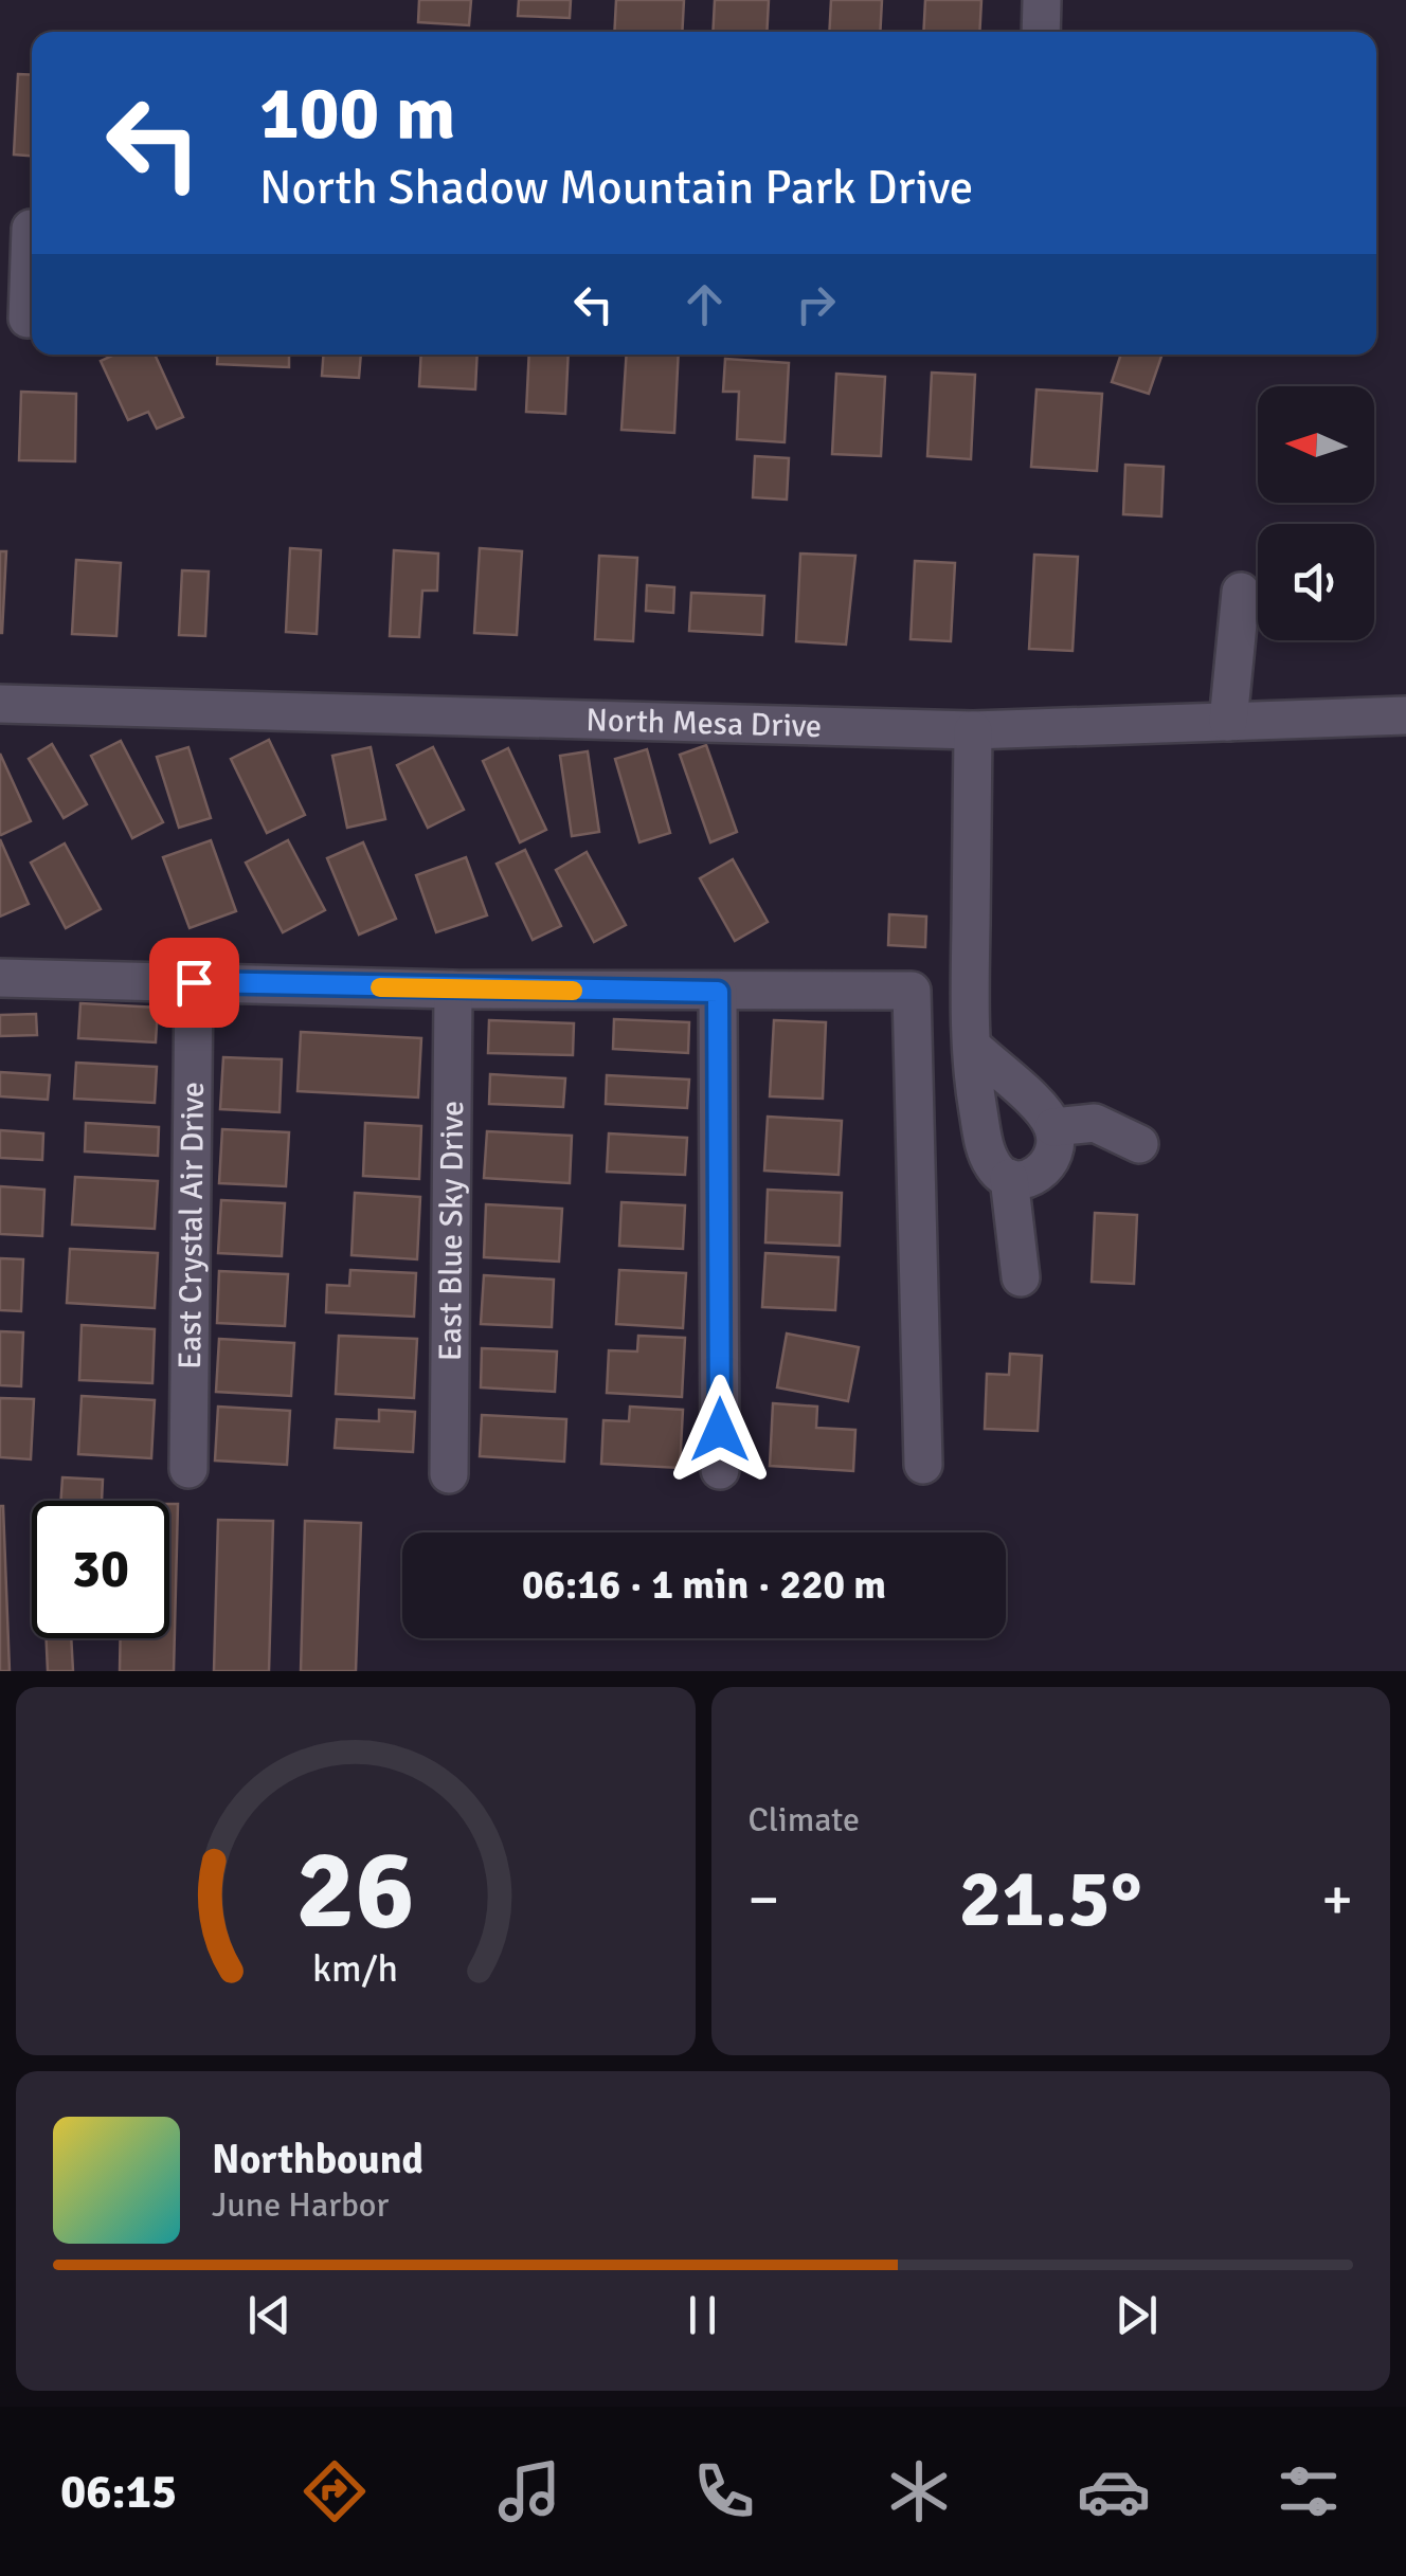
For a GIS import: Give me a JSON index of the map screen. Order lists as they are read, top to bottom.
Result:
{
  "streets": {
    "street": ["North Mesa Drive", "East Crystal Air Drive", "East Blue Sky Drive"]
  },
  "north": "left",
  "page": {
    "turn": ["100 m", "North Shadow Mountain Park Drive"],
    "limit": "30",
    "trip": "06:16 · 1 min · 220 m",
    "tile": "Climate",
    "heat": ["−", "21.5°", "+"],
    "song": ["Northbound", "June Harbor"],
    "tabs": "06:15",
    "gauge": ["26", "km/h"]
  }
}
